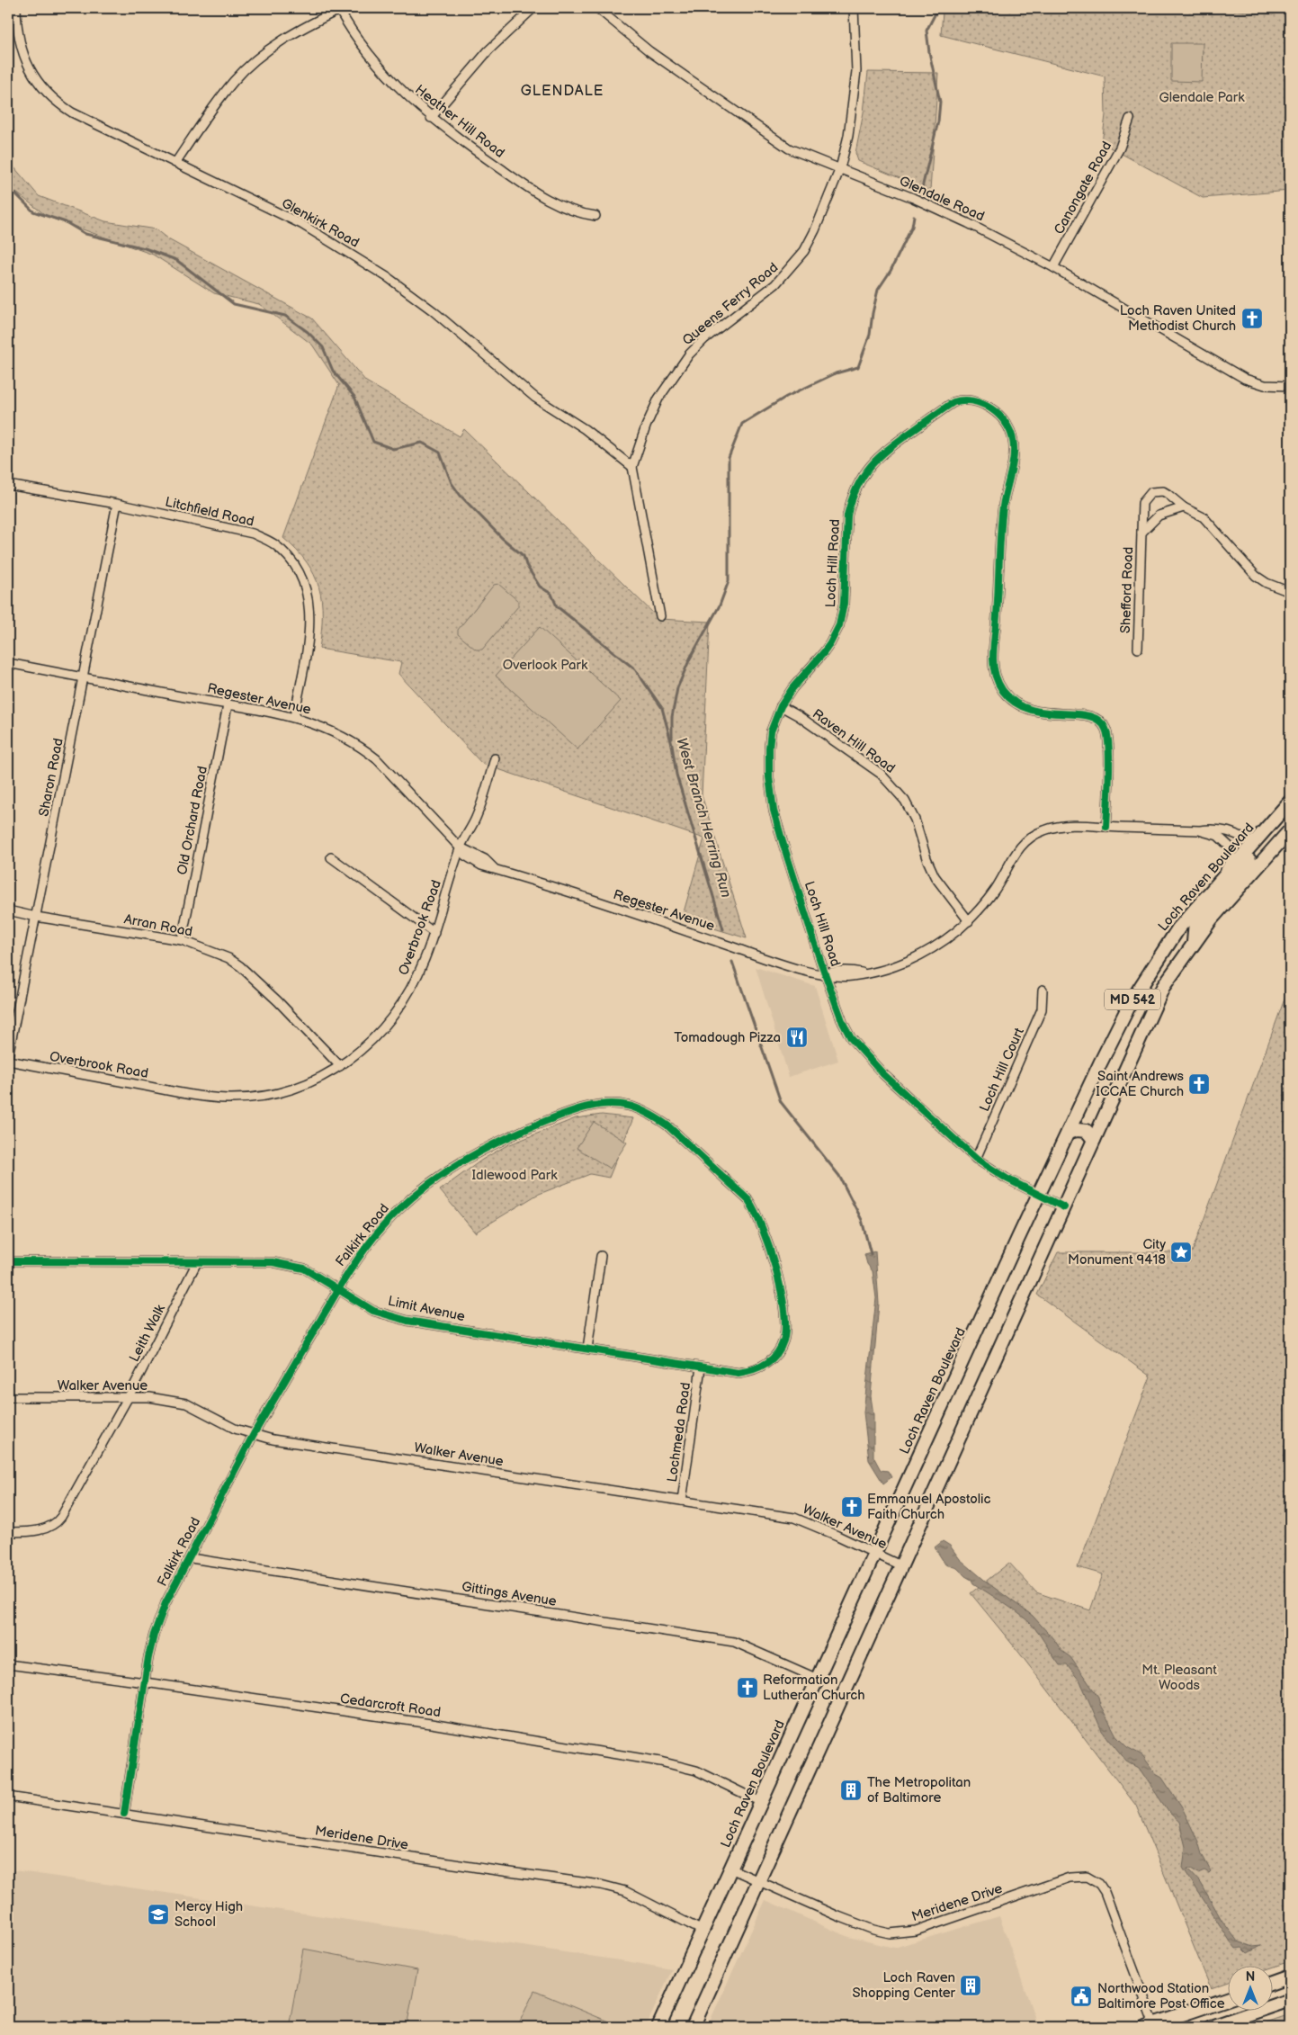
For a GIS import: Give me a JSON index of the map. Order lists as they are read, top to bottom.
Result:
{
  "streets": {
    "main road": ["Loch Raven Boulevard", "MD 542"],
    "street": [
      "Heather Hill Road",
      "Canongate Road",
      "Glendale Road",
      "Glenkirk Road",
      "Queens Ferry Road",
      "Litchfield Road",
      "Loch Hill Road",
      "Shefford Road",
      "Regester Avenue",
      "Raven Hill Road",
      "Sharon Road",
      "Old Orchard Road",
      "Arran Road",
      "Overbrook Road",
      "Loch Hill Court",
      "Falkirk Road",
      "Limit Avenue",
      "Leith Walk",
      "Walker Avenue",
      "Lochmeda Road",
      "Gittings Avenue",
      "Cedarcroft Road",
      "Meridene Drive"
    ]
  },
  "crossings": [
    ["Canongate Road", "Glendale Road"],
    ["Glendale Road", "Queens Ferry Road"],
    ["Glenkirk Road", "Queens Ferry Road"],
    ["Litchfield Road", "Regester Avenue"],
    ["Litchfield Road", "Sharon Road"],
    ["Loch Hill Road", "Regester Avenue"],
    ["Loch Hill Road", "Raven Hill Road"],
    ["Loch Hill Road", "Loch Raven Boulevard"],
    ["Loch Hill Road", "MD 542"],
    ["Loch Hill Road", "Loch Hill Court"],
    ["Regester Avenue", "Raven Hill Road"],
    ["Regester Avenue", "Sharon Road"],
    ["Regester Avenue", "Old Orchard Road"],
    ["Regester Avenue", "Loch Raven Boulevard"],
    ["Regester Avenue", "Overbrook Road"],
    ["Sharon Road", "Arran Road"],
    ["Old Orchard Road", "Arran Road"],
    ["Loch Raven Boulevard", "Walker Avenue"],
    ["Loch Raven Boulevard", "Gittings Avenue"],
    ["Loch Raven Boulevard", "Cedarcroft Road"],
    ["Loch Raven Boulevard", "Meridene Drive"],
    ["Arran Road", "Overbrook Road"],
    ["Falkirk Road", "Limit Avenue"],
    ["Falkirk Road", "Walker Avenue"],
    ["Falkirk Road", "Gittings Avenue"],
    ["Falkirk Road", "Cedarcroft Road"],
    ["Falkirk Road", "Meridene Drive"],
    ["Limit Avenue", "Leith Walk"],
    ["Limit Avenue", "Lochmeda Road"],
    ["Leith Walk", "Walker Avenue"],
    ["Walker Avenue", "Lochmeda Road"]
  ],
  "districts": ["GLENDALE"],
  "water": ["West Branch Herring Run"],
  "parks": [
    "Glendale Park",
    "Overlook Park",
    "Idlewood Park",
    "Mt. Pleasant Woods"
  ],
  "places": {
    "church": [
      "Loch Raven United Methodist Church",
      "Saint Andrews ICCAE Church",
      "Emmanuel Apostolic Faith Church",
      "Reformation Lutheran Church"
    ],
    "restaurant": ["Tomadough Pizza"],
    "place": ["City Monument 9418"],
    "building": ["The Metropolitan of Baltimore", "Loch Raven Shopping Center"],
    "school or university": ["Mercy High School"],
    "public building": ["Northwood Station Baltimore Post Office"]
  },
  "north": "top"
}
